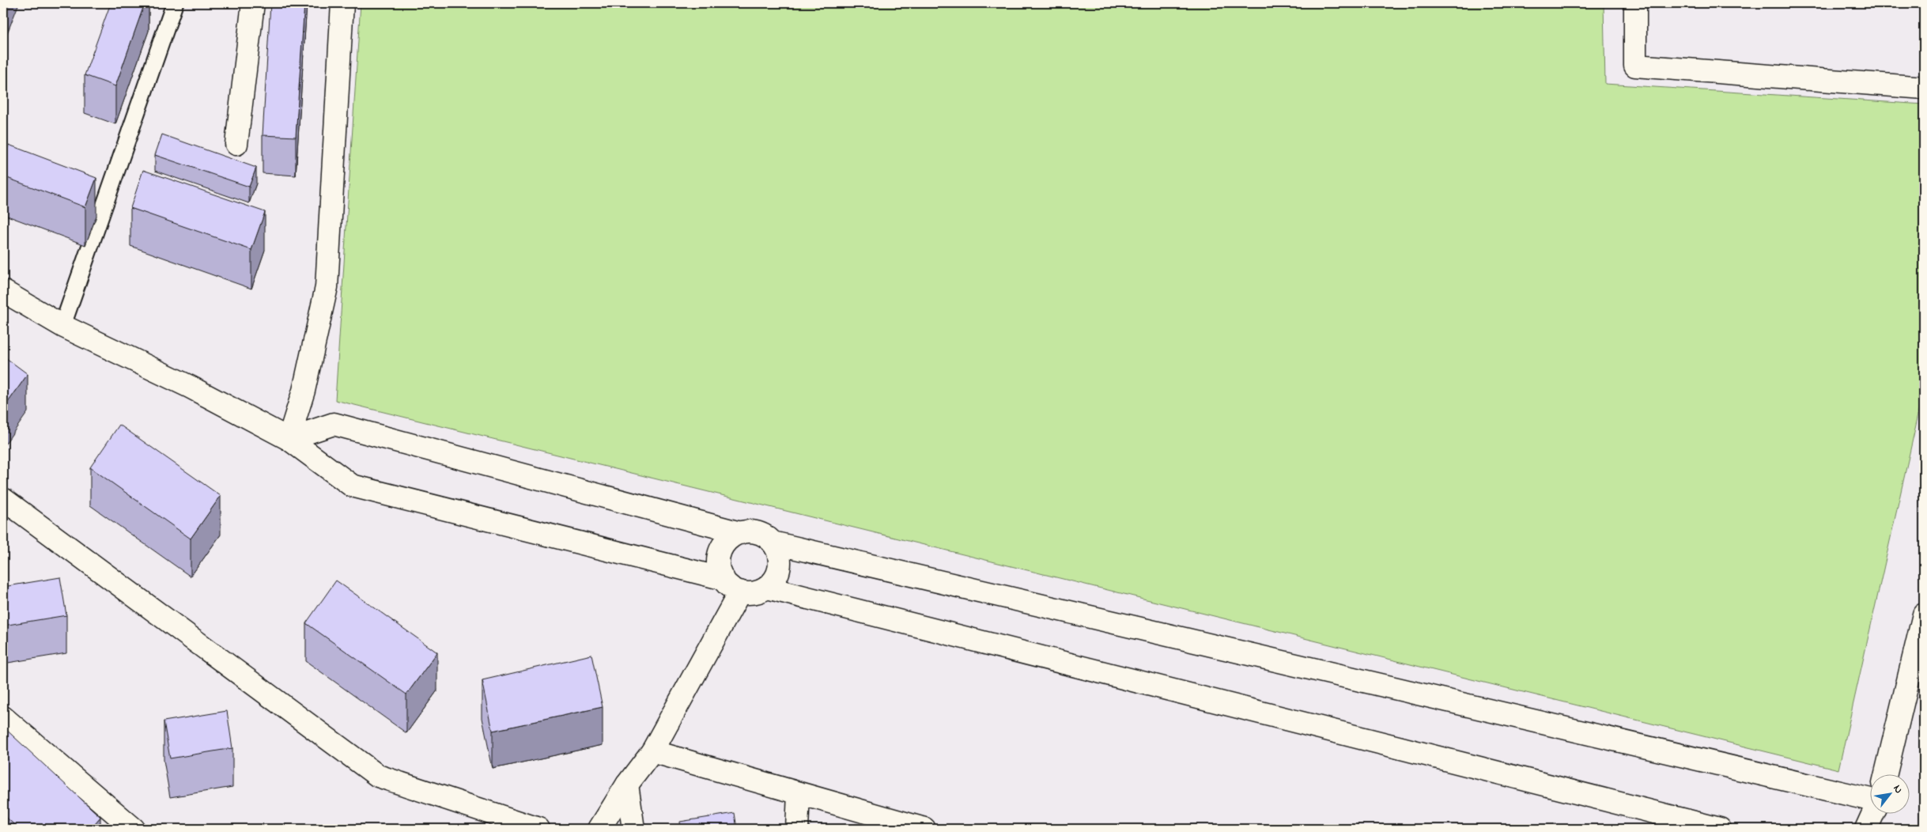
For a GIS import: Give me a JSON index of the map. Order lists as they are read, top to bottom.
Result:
{
  "north": "top right"
}
